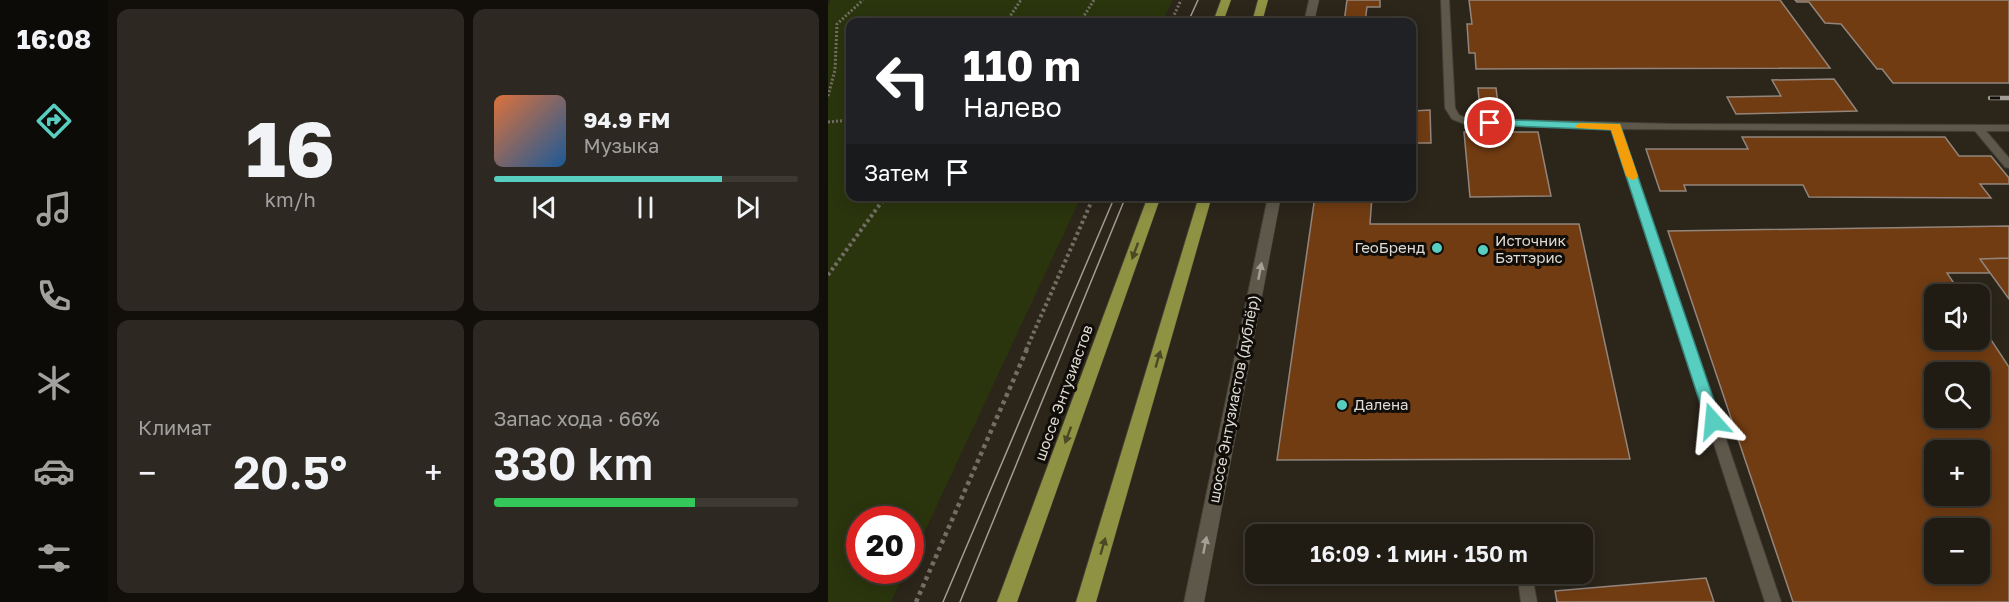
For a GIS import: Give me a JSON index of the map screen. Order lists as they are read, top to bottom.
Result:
{
  "streets": {
    "main road": ["шоссе Энтузиастов", "шоссе Энтузиастов (дублёр)"]
  },
  "places": ["ГеоБренд", "Источник Бэттэрис", "Далена"],
  "page": {
    "tabs": "16:08",
    "tile": [
      ["16", "km/h"],
      "Климат",
      ["Запас хода · 66%", "330 km"]
    ],
    "turn": ["110 m", "Налево"],
    "song": ["94.9 FM", "Музыка"],
    "then": "Затем",
    "map_buttons": ["+", "−"],
    "heat": ["−", "20.5°", "+"],
    "limit": "20",
    "trip": "16:09 · 1 мин · 150 m"
  }
}
